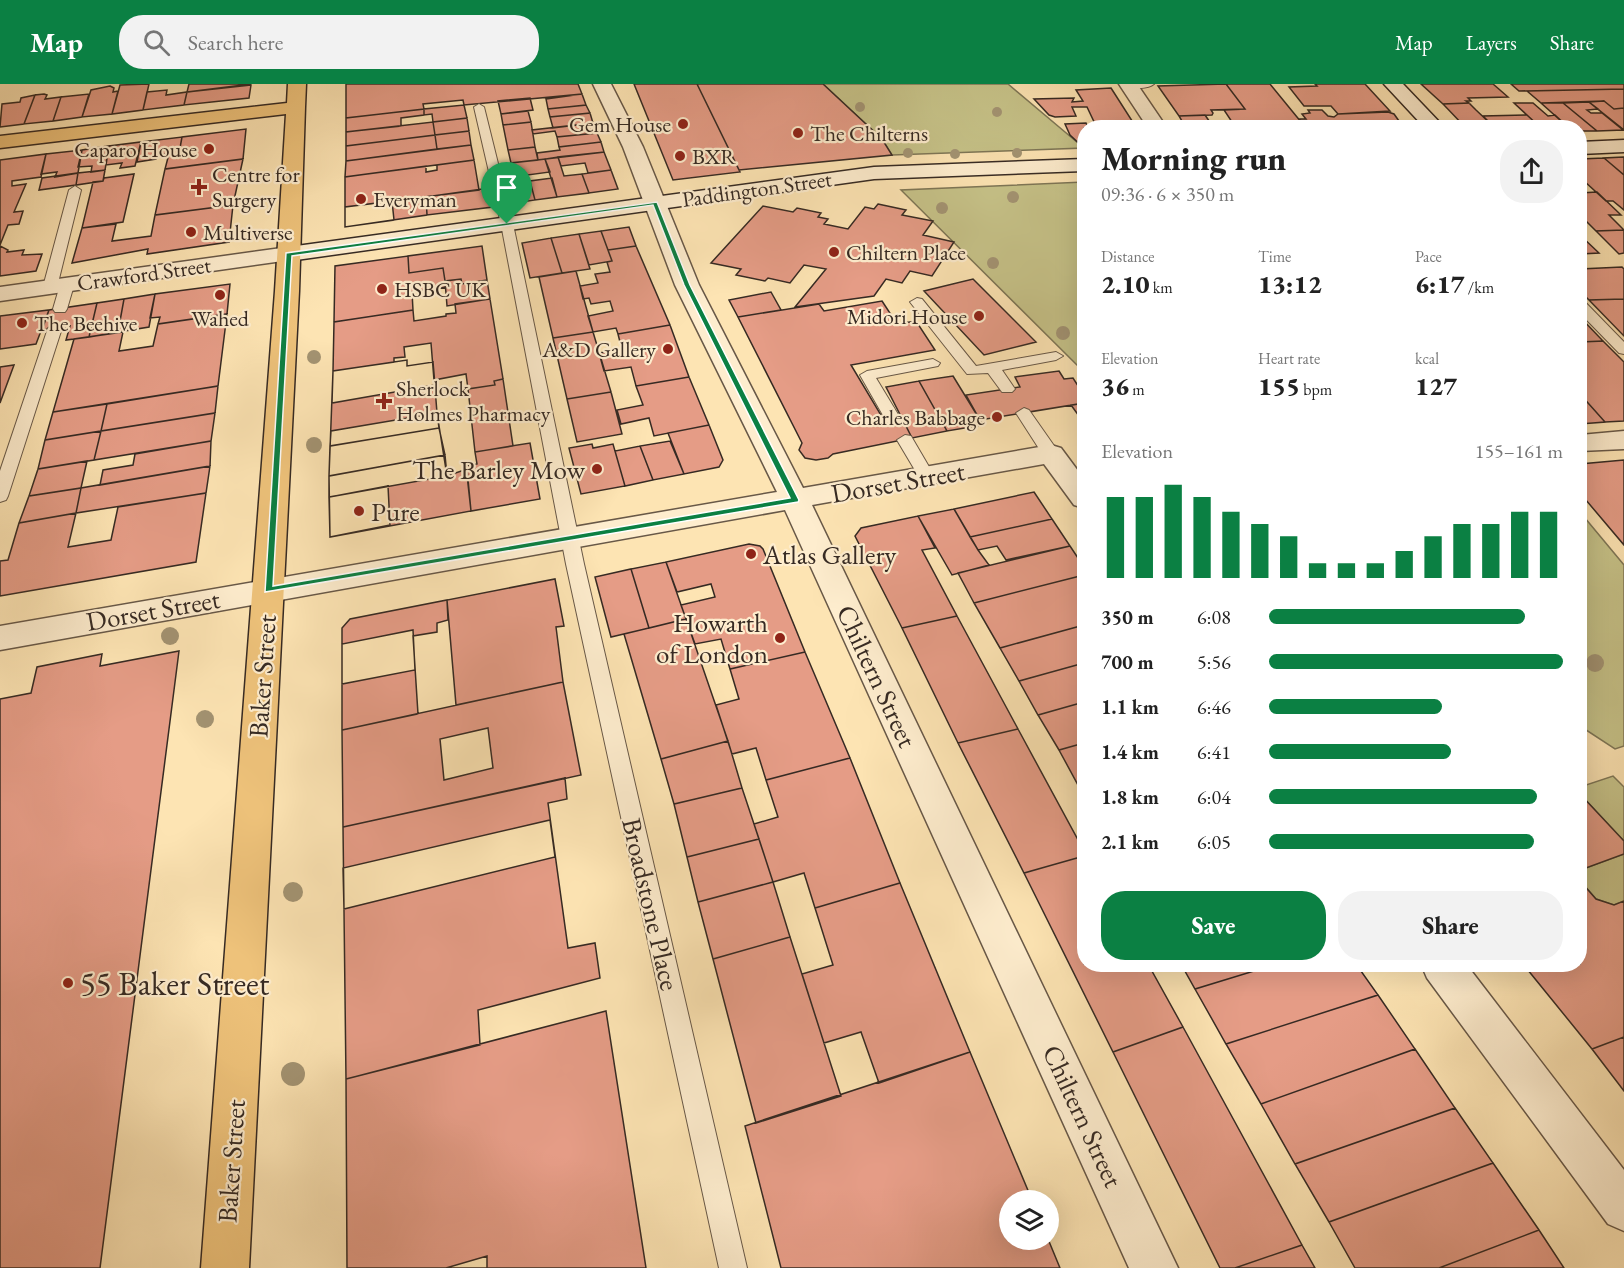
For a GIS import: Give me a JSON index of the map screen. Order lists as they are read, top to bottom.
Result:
{
  "streets": {
    "main road": ["Baker Street"],
    "street": [
      "Paddington Street",
      "Crawford Street",
      "Dorset Street",
      "Chiltern Street"
    ],
    "lane": ["Broadstone Place"]
  },
  "crossings": [
    ["Paddington Street", "Crawford Street"],
    ["Paddington Street", "Baker Street"],
    ["Paddington Street", "Chiltern Street"],
    ["Paddington Street", "Broadstone Place"],
    ["Crawford Street", "Baker Street"],
    ["Dorset Street", "Baker Street"],
    ["Dorset Street", "Chiltern Street"],
    ["Dorset Street", "Broadstone Place"]
  ],
  "places": {
    "other": [
      "Gem House",
      "The Chilterns",
      "Caparo House",
      "BXR",
      "Everyman",
      "Multiverse",
      "Chiltern Place",
      "HSBC UK",
      "Wahed",
      "Midori House",
      "The Beehive",
      "A&D Gallery",
      "Charles Babbage",
      "The Barley Mow",
      "Pure",
      "Atlas Gallery",
      "Howarth of London",
      "55 Baker Street"
    ],
    "health": ["Centre for Surgery", "Sherlock Holmes Pharmacy"]
  },
  "page": {
    "header": "Map",
    "search": "Search here",
    "nav": ["Map", "Layers", "Share"],
    "heading": ["Morning run", "09:36 · 6 × 350 m"],
    "stats": [
      ["Distance", "2.10 km"],
      ["Time", "13:12"],
      ["Pace", "6:17 /km"],
      ["Elevation", "36 m"],
      ["Heart rate", "155 bpm"],
      ["kcal", "127"]
    ],
    "chart": ["Elevation", "155–161 m"],
    "list": [
      {
        "name": "350 m",
        "note": "6:08"
      },
      {
        "name": "700 m",
        "note": "5:56"
      },
      {
        "name": "1.1 km",
        "note": "6:46"
      },
      {
        "name": "1.4 km",
        "note": "6:41"
      },
      {
        "name": "1.8 km",
        "note": "6:04"
      },
      {
        "name": "2.1 km",
        "note": "6:05"
      }
    ],
    "buttons": ["Save", "Share"]
  }
}
